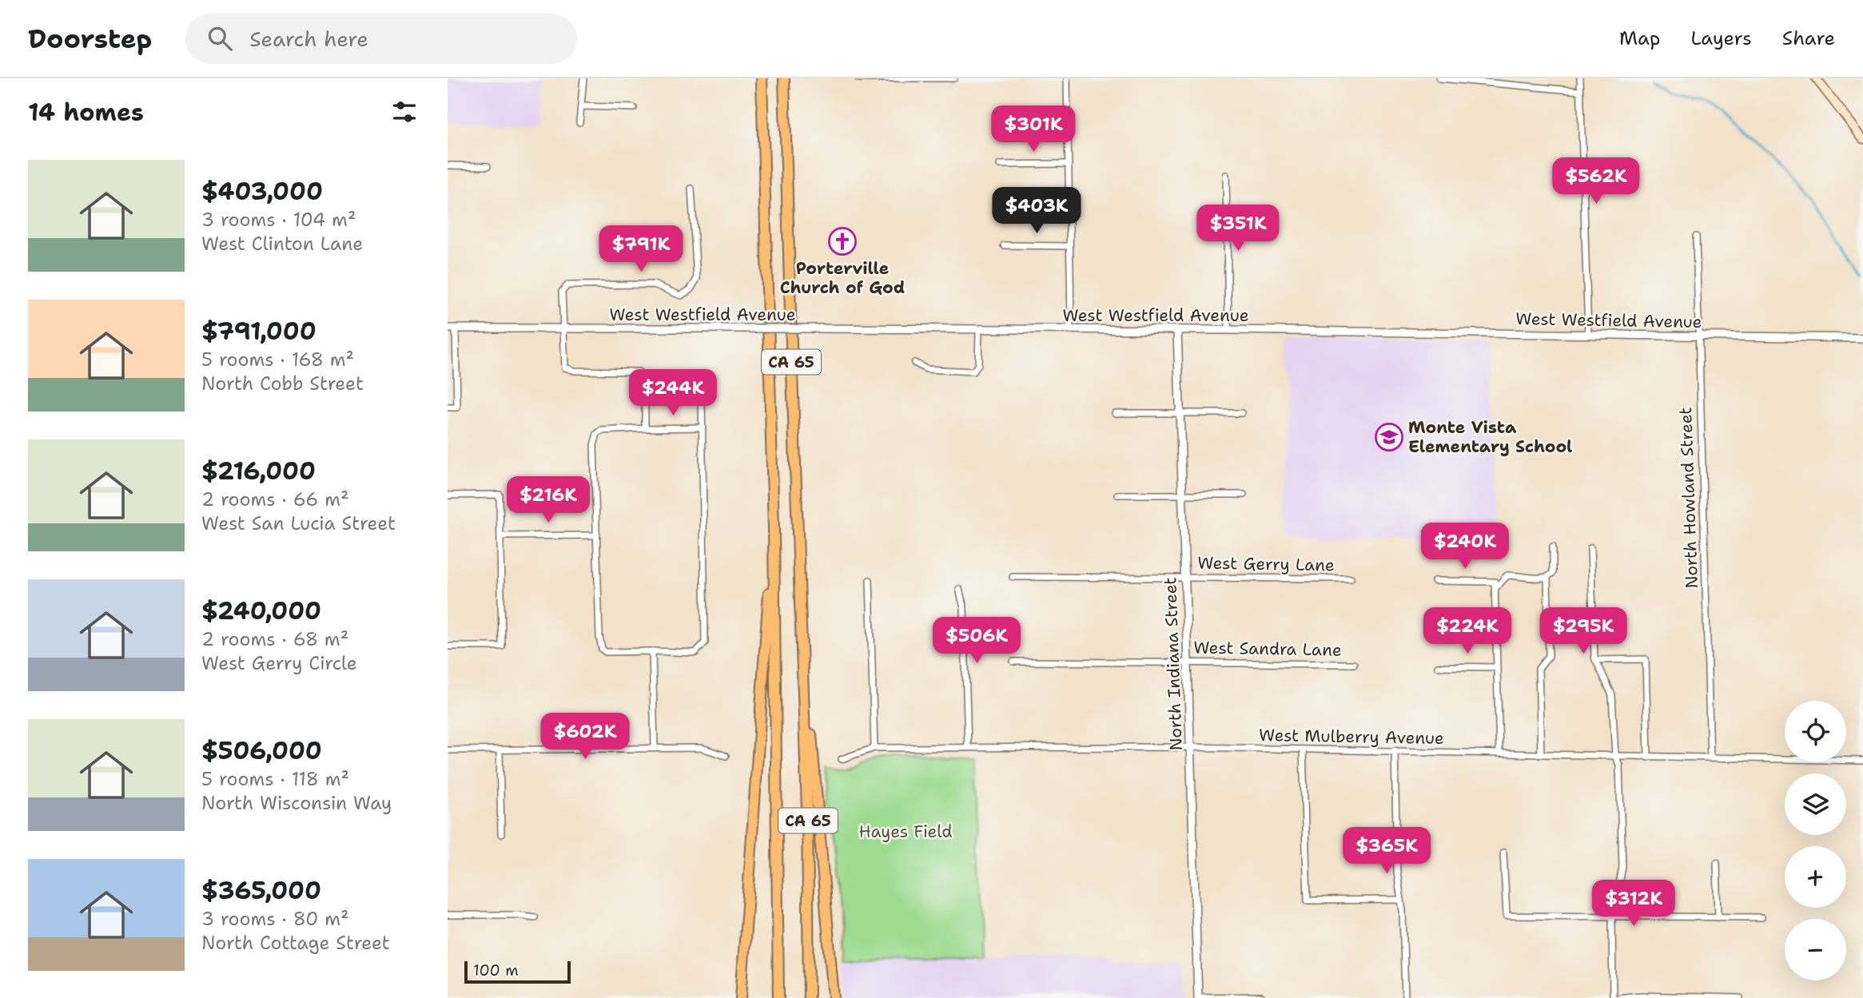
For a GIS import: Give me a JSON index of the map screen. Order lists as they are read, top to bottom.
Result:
{
  "streets": {
    "highway": ["CA 65"],
    "street": [
      "West Westfield Avenue",
      "North Howland Street",
      "West Gerry Lane",
      "West Sandra Lane",
      "North Indiana Street",
      "West Mulberry Avenue"
    ]
  },
  "crossings": [
    ["West Westfield Avenue", "North Howland Street"],
    ["West Westfield Avenue", "North Indiana Street"],
    ["North Howland Street", "West Mulberry Avenue"],
    ["West Gerry Lane", "North Indiana Street"],
    ["West Sandra Lane", "North Indiana Street"],
    ["North Indiana Street", "West Mulberry Avenue"]
  ],
  "parks": ["Hayes Field"],
  "places": {
    "church": ["Porterville Church of God"],
    "school or university": ["Monte Vista Elementary School"]
  },
  "scale_bar": "100 m",
  "page": {
    "header": "Doorstep",
    "search": "Search here",
    "nav": ["Map", "Layers", "Share"],
    "heading": "14 homes",
    "price": [
      "$301K",
      "$562K",
      "$403K",
      "$351K",
      "$791K",
      "$244K",
      "$216K",
      "$240K",
      "$224K",
      "$295K",
      "$506K",
      "$602K",
      "$365K",
      "$312K"
    ],
    "list": [
      {
        "name": "$403,000",
        "note": "3 rooms · 104 m² · West Clinton Lane"
      },
      {
        "name": "$791,000",
        "note": "5 rooms · 168 m² · North Cobb Street"
      },
      {
        "name": "$216,000",
        "note": "2 rooms · 66 m² · West San Lucia Street"
      },
      {
        "name": "$240,000",
        "note": "2 rooms · 68 m² · West Gerry Circle"
      },
      {
        "name": "$506,000",
        "note": "5 rooms · 118 m² · North Wisconsin Way"
      },
      {
        "name": "$365,000",
        "note": "3 rooms · 80 m² · North Cottage Street"
      }
    ],
    "map_buttons": ["+", "−"],
    "scale": "100 m"
  }
}
